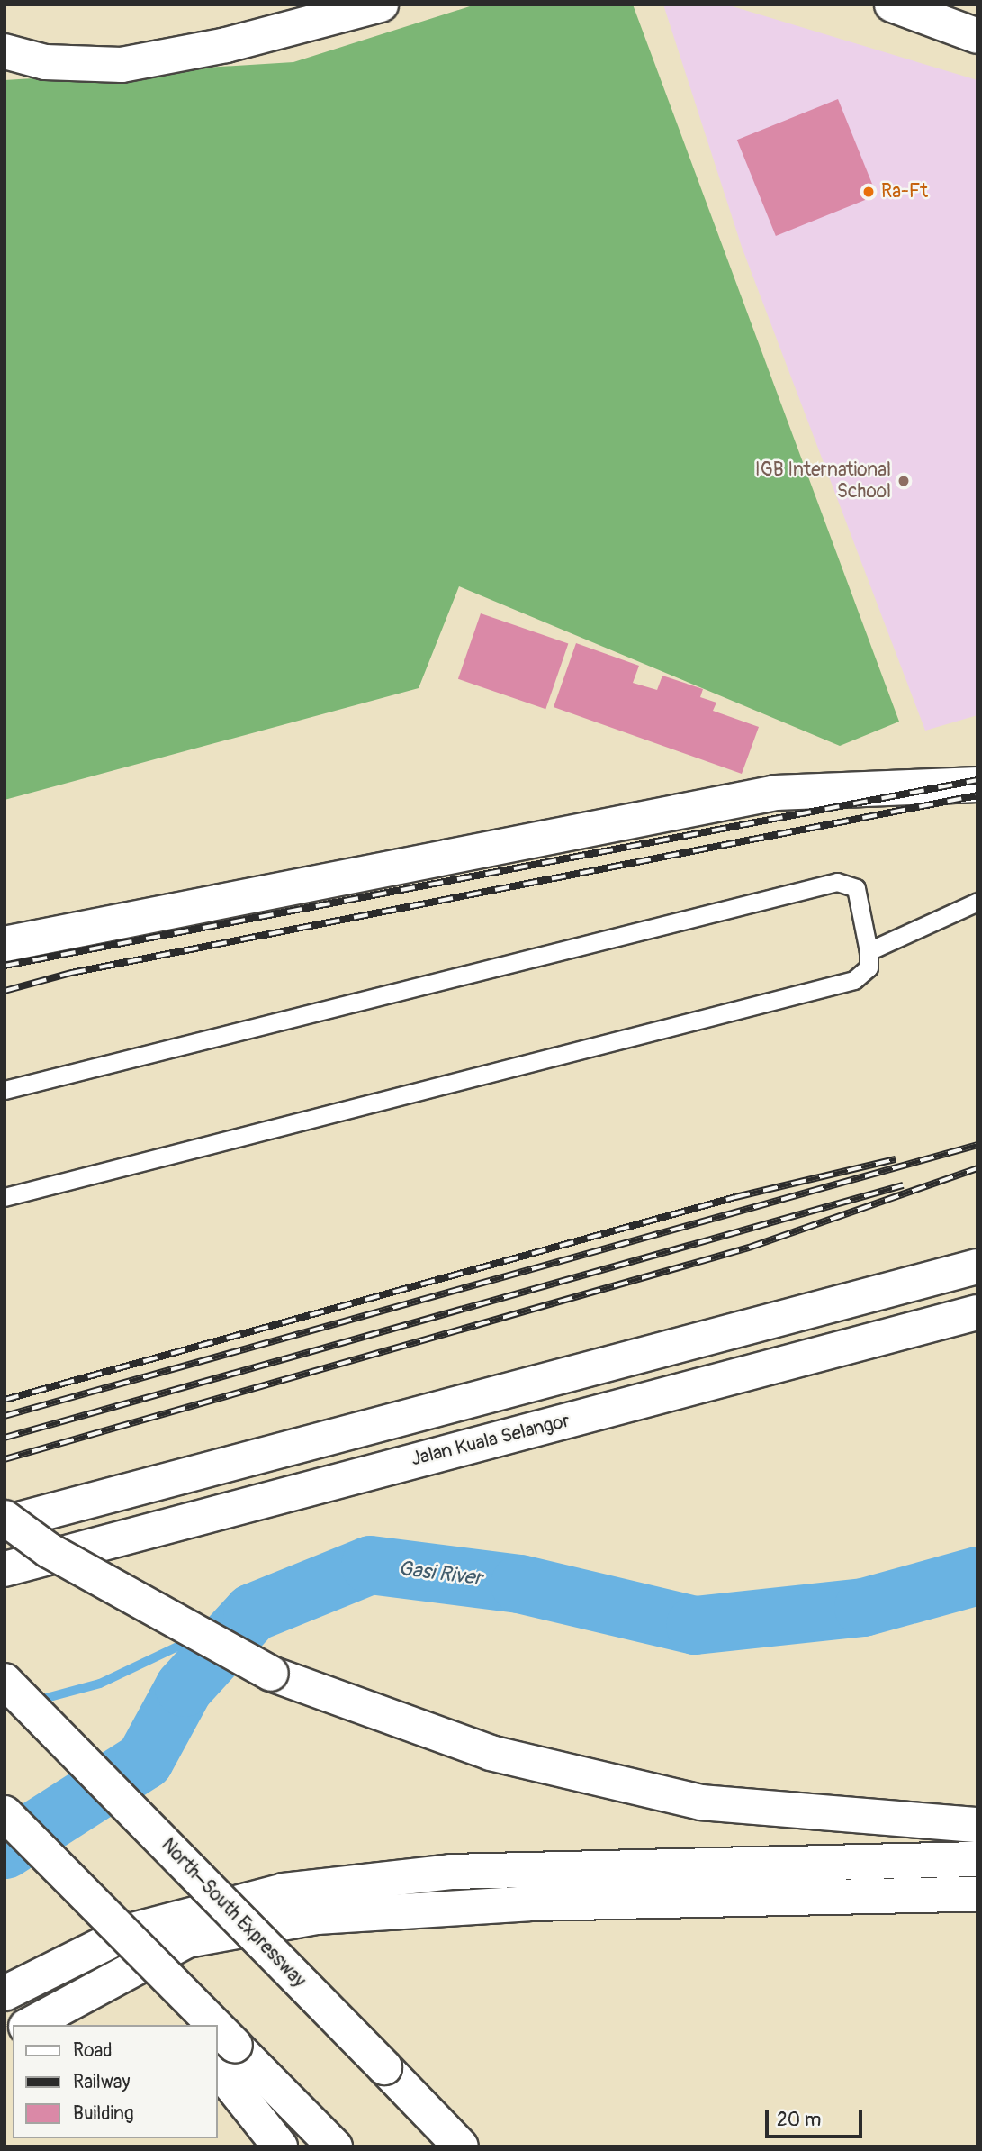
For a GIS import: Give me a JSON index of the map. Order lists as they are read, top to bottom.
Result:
{
  "streets": {
    "main road": ["Jalan Kuala Selangor", "North–South Expressway"]
  },
  "water": ["Gasi River"],
  "places": ["Ra-Ft", "IGB International School"],
  "legend": ["Road", "Railway", "Building"],
  "scale_bar": "20 m"
}
